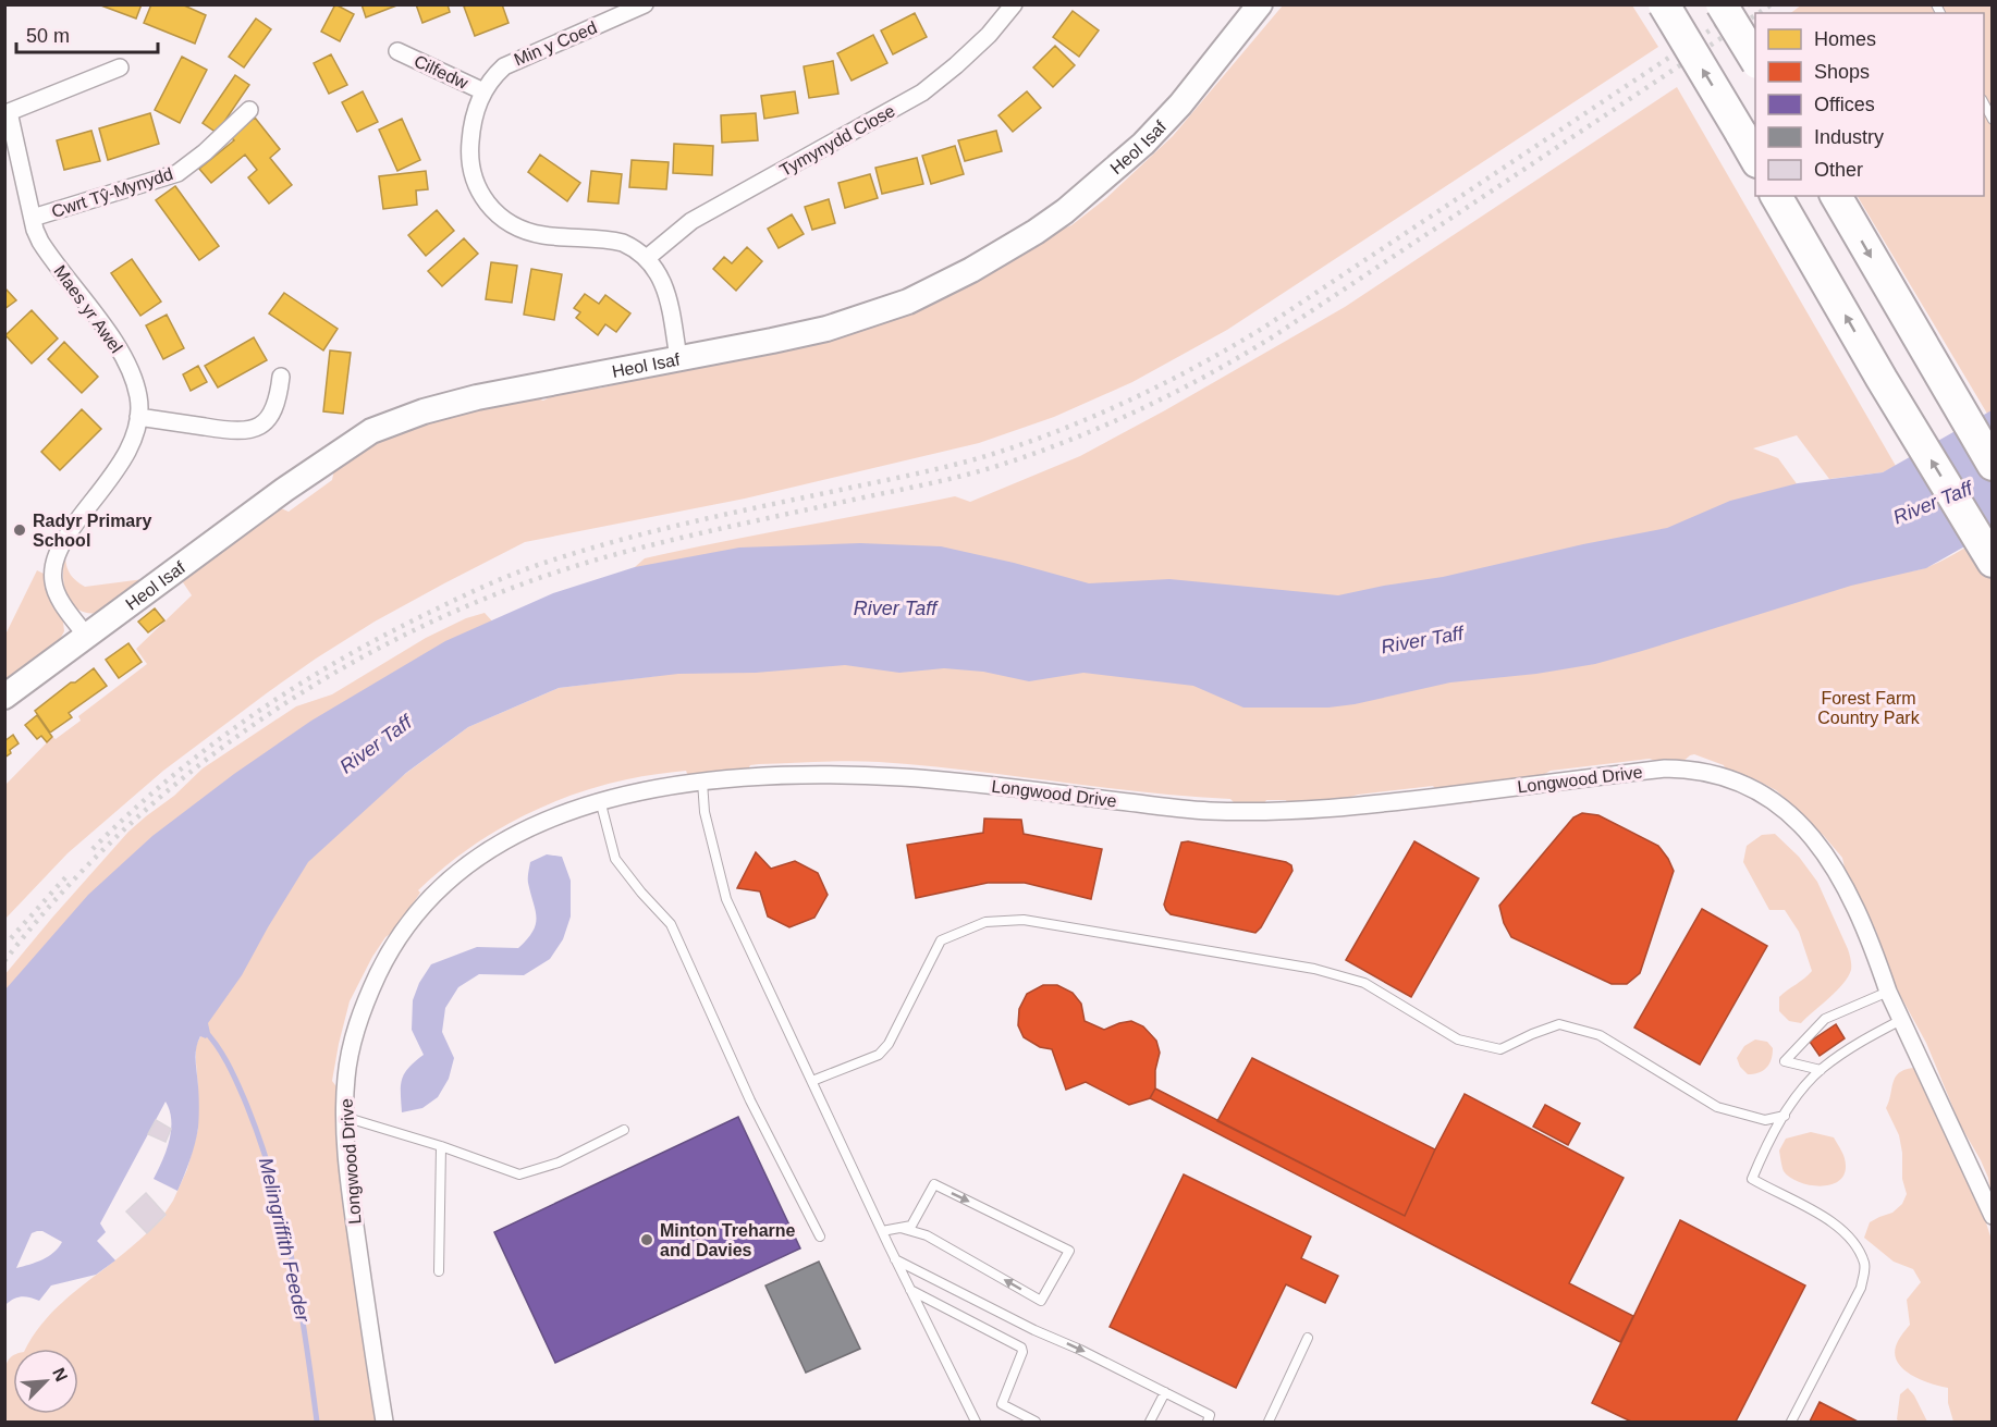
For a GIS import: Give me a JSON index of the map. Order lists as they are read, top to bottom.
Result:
{
  "streets": {
    "main road": ["Heol Isaf"],
    "street": [
      "Min y Coed",
      "Cilfedw",
      "Tymynydd Close",
      "Cwrt Tŷ-Mynydd",
      "Maes yr Awel",
      "Longwood Drive"
    ]
  },
  "crossings": [
    ["Min y Coed", "Cilfedw"],
    ["Min y Coed", "Tymynydd Close"],
    ["Min y Coed", "Heol Isaf"],
    ["Heol Isaf", "Maes yr Awel"],
    ["Cwrt Tŷ-Mynydd", "Maes yr Awel"]
  ],
  "water": ["River Taff", "Melingriffith Feeder"],
  "parks": ["Forest Farm Country Park"],
  "places": ["Radyr Primary School", "Minton Treharne and Davies"],
  "legend": [
    "Homes",
    "Shops",
    "Offices",
    "Industry",
    "Other"
  ],
  "scale_bar": "50 m",
  "north": "top right"
}
